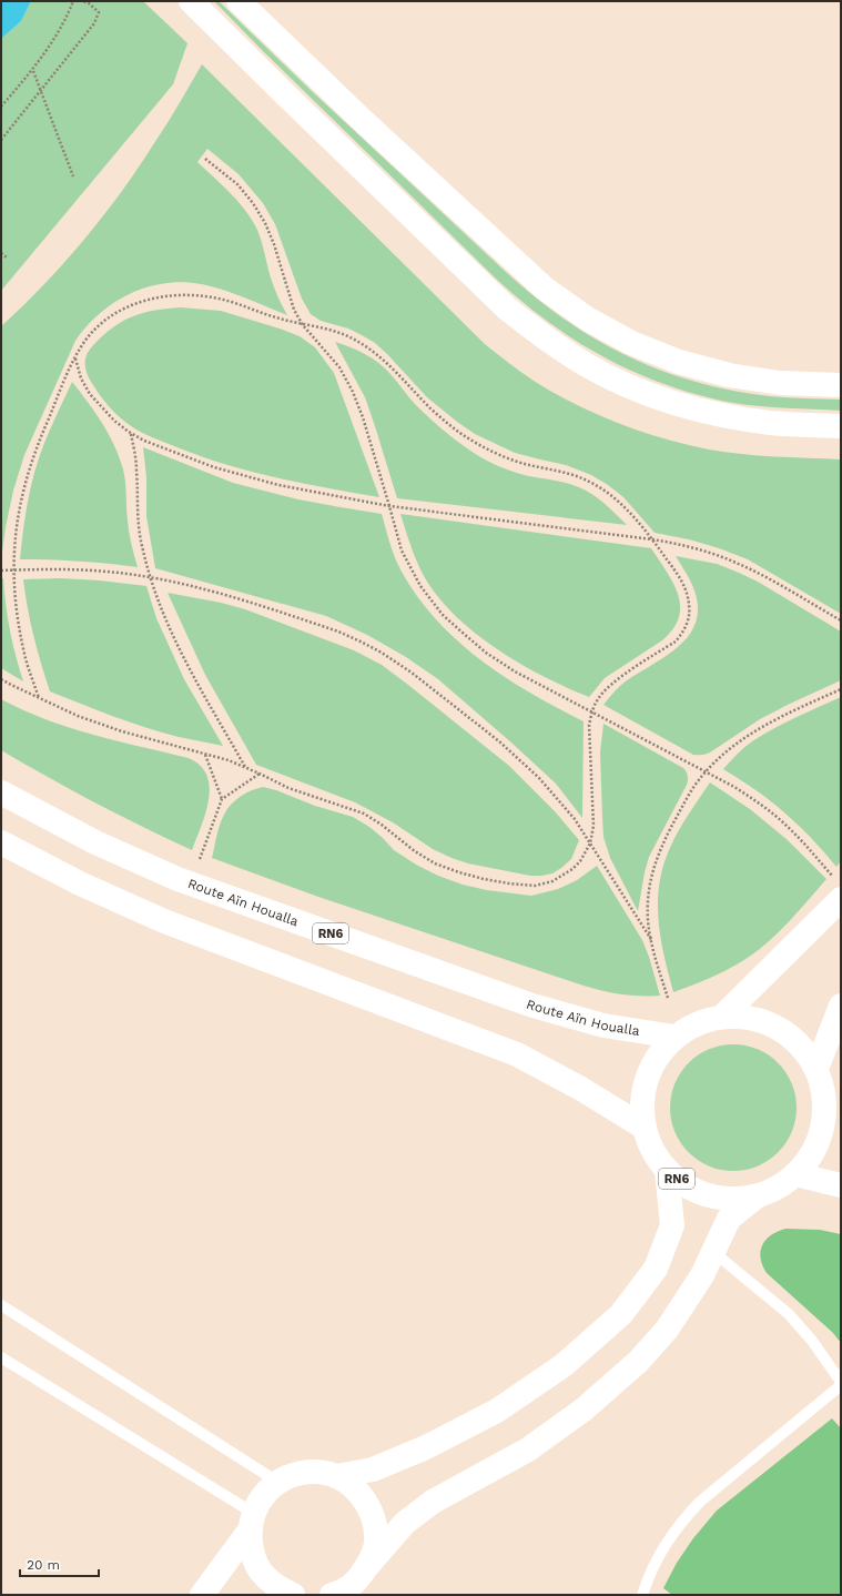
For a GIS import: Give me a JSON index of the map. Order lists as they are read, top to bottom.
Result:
{
  "streets": {
    "main road": ["Route Aïn Houalla", "RN6"]
  },
  "crossings": [
    ["Route Aïn Houalla", "RN6"]
  ],
  "scale_bar": "20 m"
}
